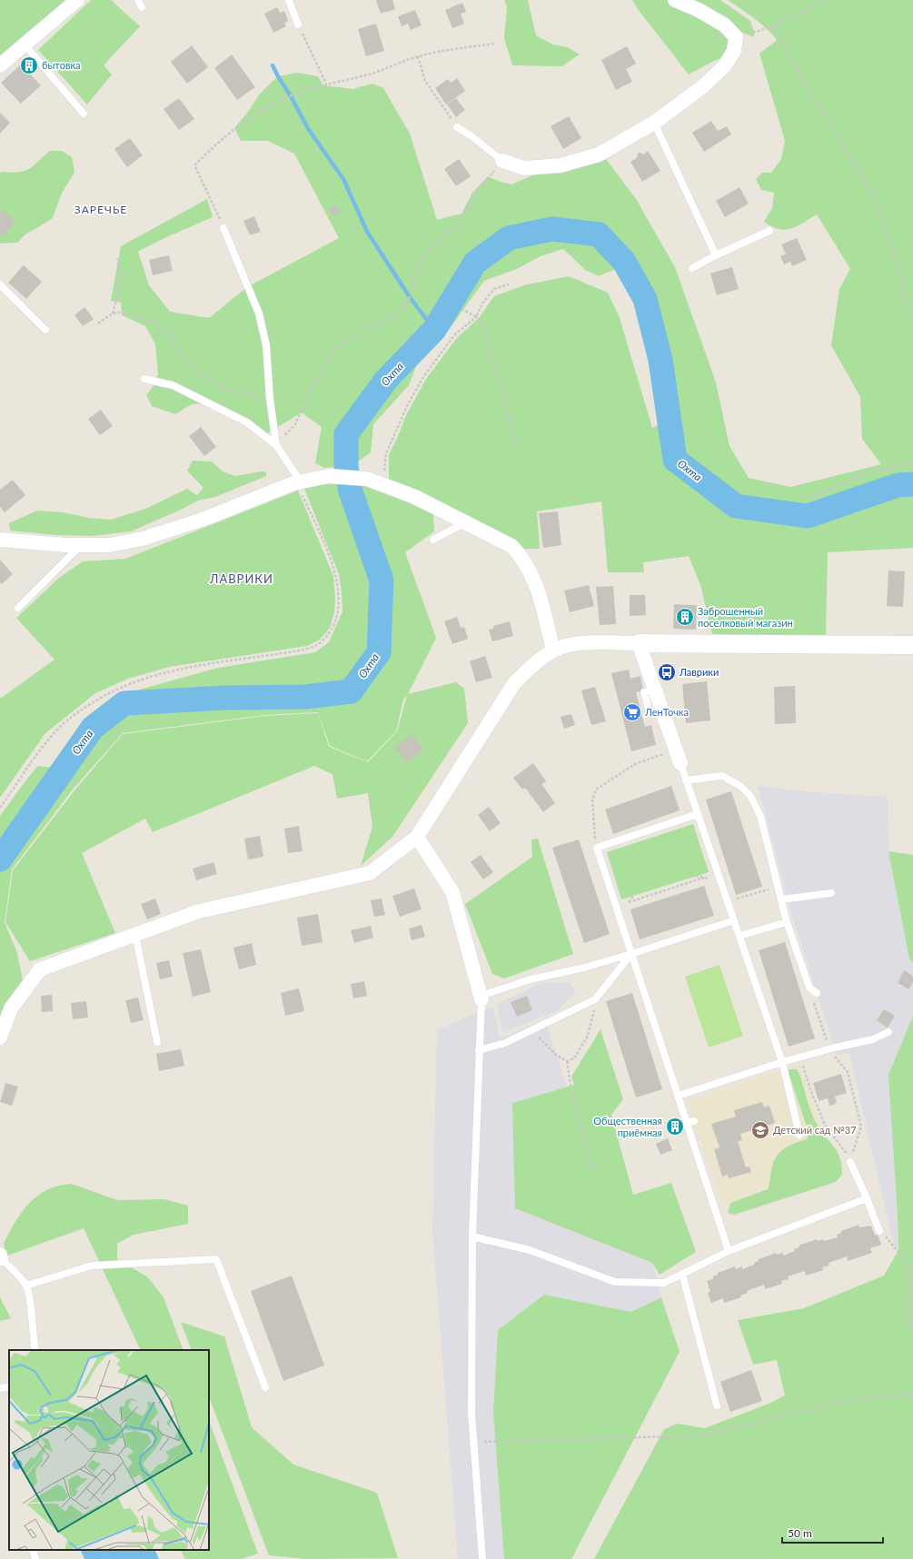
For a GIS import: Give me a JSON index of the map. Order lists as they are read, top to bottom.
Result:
{
  "districts": ["ЗАРЕЧЬЕ", "ЛАВРИКИ"],
  "water": ["Охта"],
  "places": {
    "building": ["бытовка", "Заброшенный поселковый магазин", "Общественная приёмная"],
    "bus stop": ["Лаврики"],
    "supermarket": ["ЛенТочка"],
    "school or university": ["Детский сад №37"]
  },
  "scale_bar": "50 m"
}
